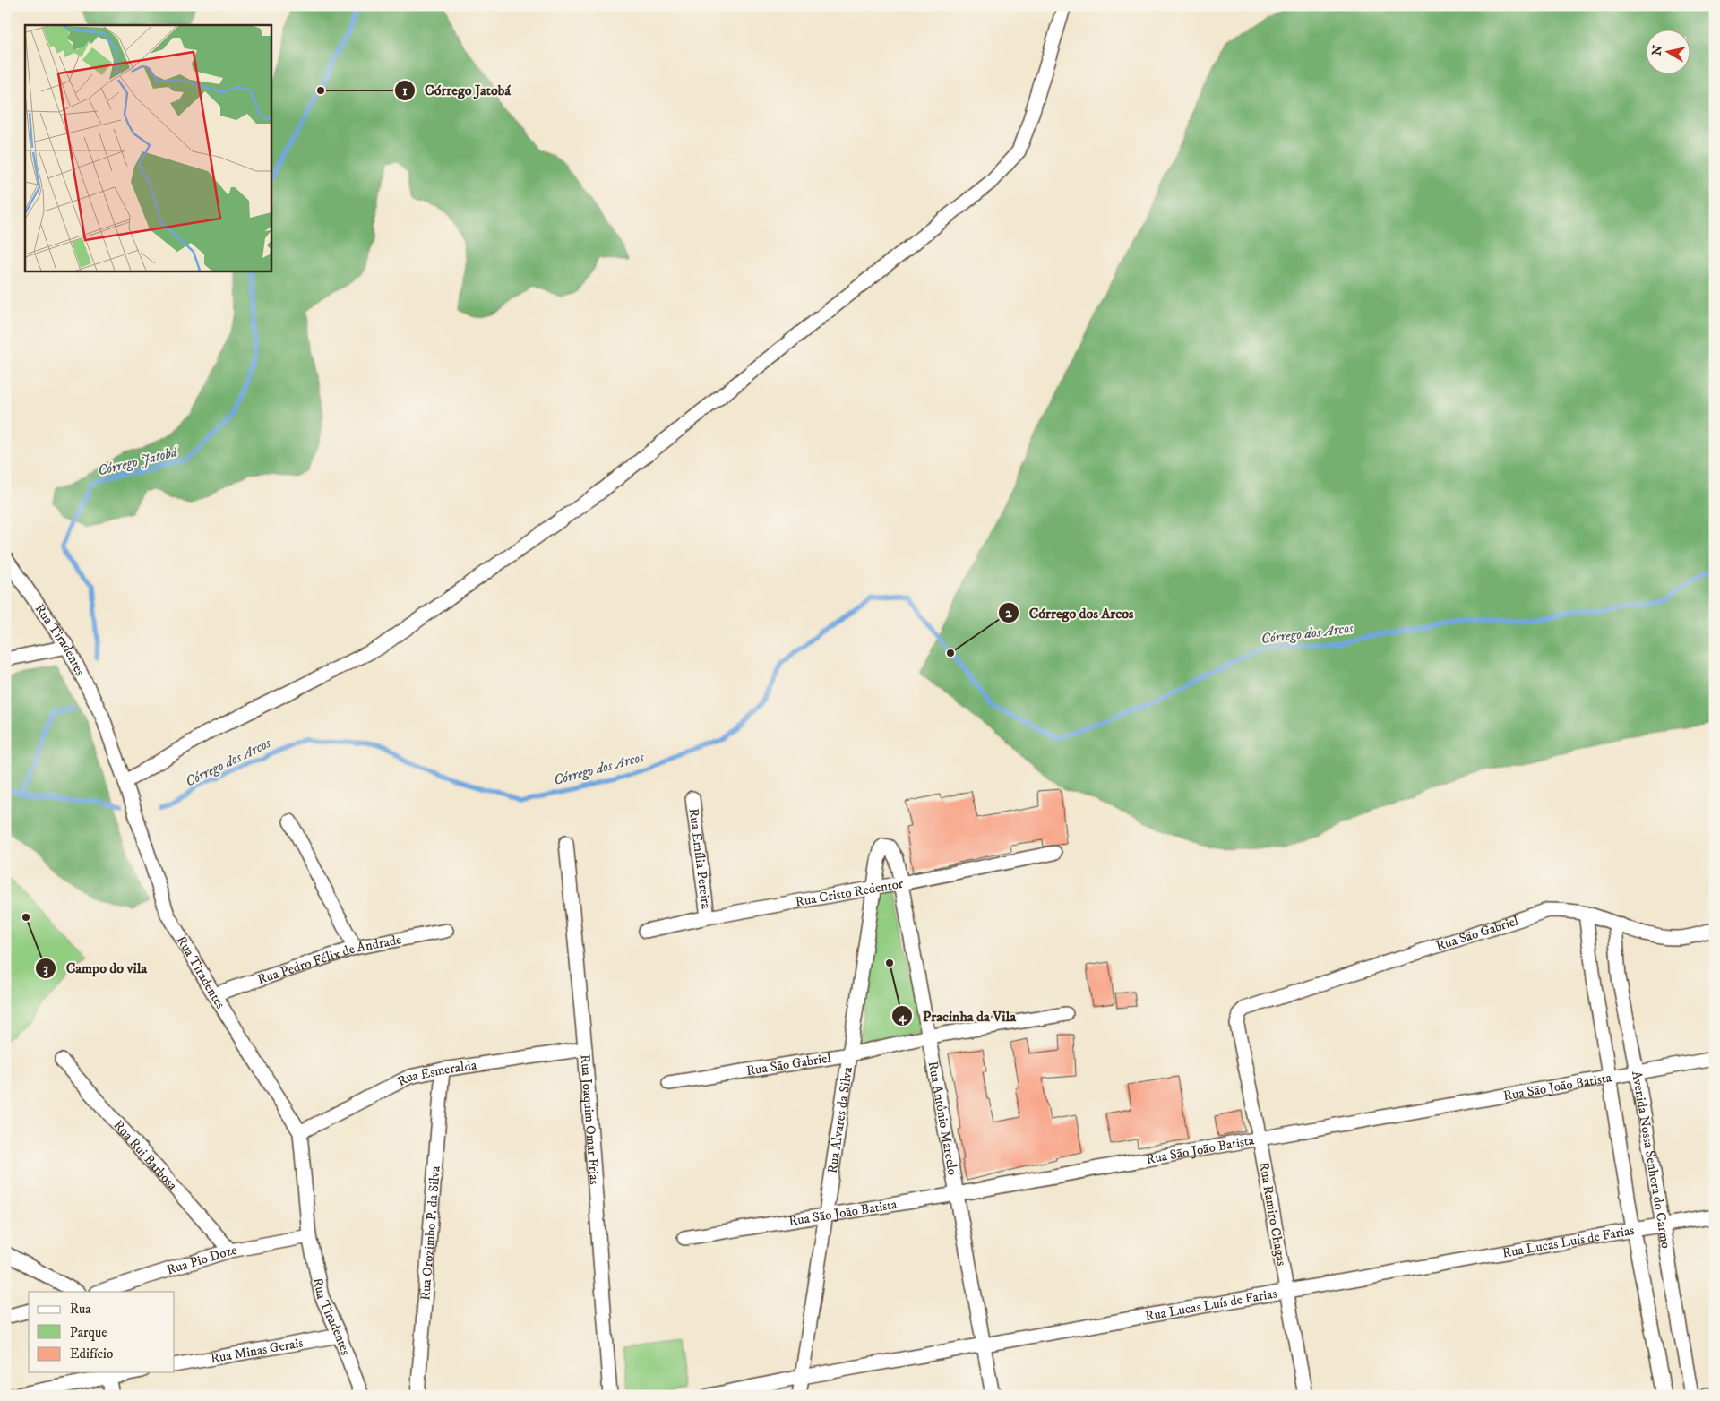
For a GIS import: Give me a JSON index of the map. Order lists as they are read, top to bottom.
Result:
{
  "streets": {
    "street": [
      "Rua Tiradentes",
      "Rua Emília Pereira",
      "Rua Cristo Redentor",
      "Rua São Gabriel",
      "Rua Pedro Félix de Andrade",
      "Rua Esmeralda",
      "Rua São João Batista",
      "Rua Antônio Marcelo",
      "Rua Joaquim Omar Frias",
      "Rua Álvares da Silva",
      "Rua Rui Barbosa",
      "Avenida Nossa Senhora do Carmo",
      "Rua Ramiro Chagas",
      "Rua Orozimbo P. da Silva",
      "Rua Lucas Luís de Farias",
      "Rua Pio Doze",
      "Rua Minas Gerais"
    ]
  },
  "crossings": [
    ["Rua Tiradentes", "Rua Pedro Félix de Andrade"],
    ["Rua Tiradentes", "Rua Esmeralda"],
    ["Rua Tiradentes", "Rua Pio Doze"],
    ["Rua Tiradentes", "Rua Minas Gerais"],
    ["Rua Emília Pereira", "Rua Cristo Redentor"],
    ["Rua Cristo Redentor", "Rua Antônio Marcelo"],
    ["Rua Cristo Redentor", "Rua Álvares da Silva"],
    ["Rua São Gabriel", "Rua Antônio Marcelo"],
    ["Rua São Gabriel", "Rua Álvares da Silva"],
    ["Rua São Gabriel", "Avenida Nossa Senhora do Carmo"],
    ["Rua São Gabriel", "Rua Ramiro Chagas"],
    ["Rua Esmeralda", "Rua Joaquim Omar Frias"],
    ["Rua Esmeralda", "Rua Orozimbo P. da Silva"],
    ["Rua São João Batista", "Rua Antônio Marcelo"],
    ["Rua São João Batista", "Rua Álvares da Silva"],
    ["Rua São João Batista", "Avenida Nossa Senhora do Carmo"],
    ["Rua São João Batista", "Rua Ramiro Chagas"],
    ["Rua Antônio Marcelo", "Rua Álvares da Silva"],
    ["Rua Antônio Marcelo", "Rua Lucas Luís de Farias"],
    ["Rua Álvares da Silva", "Rua Lucas Luís de Farias"],
    ["Rua Rui Barbosa", "Rua Pio Doze"],
    ["Avenida Nossa Senhora do Carmo", "Rua Lucas Luís de Farias"],
    ["Rua Ramiro Chagas", "Rua Lucas Luís de Farias"]
  ],
  "water": ["Córrego Jatobá", "Córrego dos Arcos"],
  "places": [
    "Córrego Jatobá",
    "Córrego dos Arcos",
    "Campo do vila",
    "Pracinha da Vila"
  ],
  "legend": ["Rua", "Parque", "Edifício"],
  "north": "left"
}
